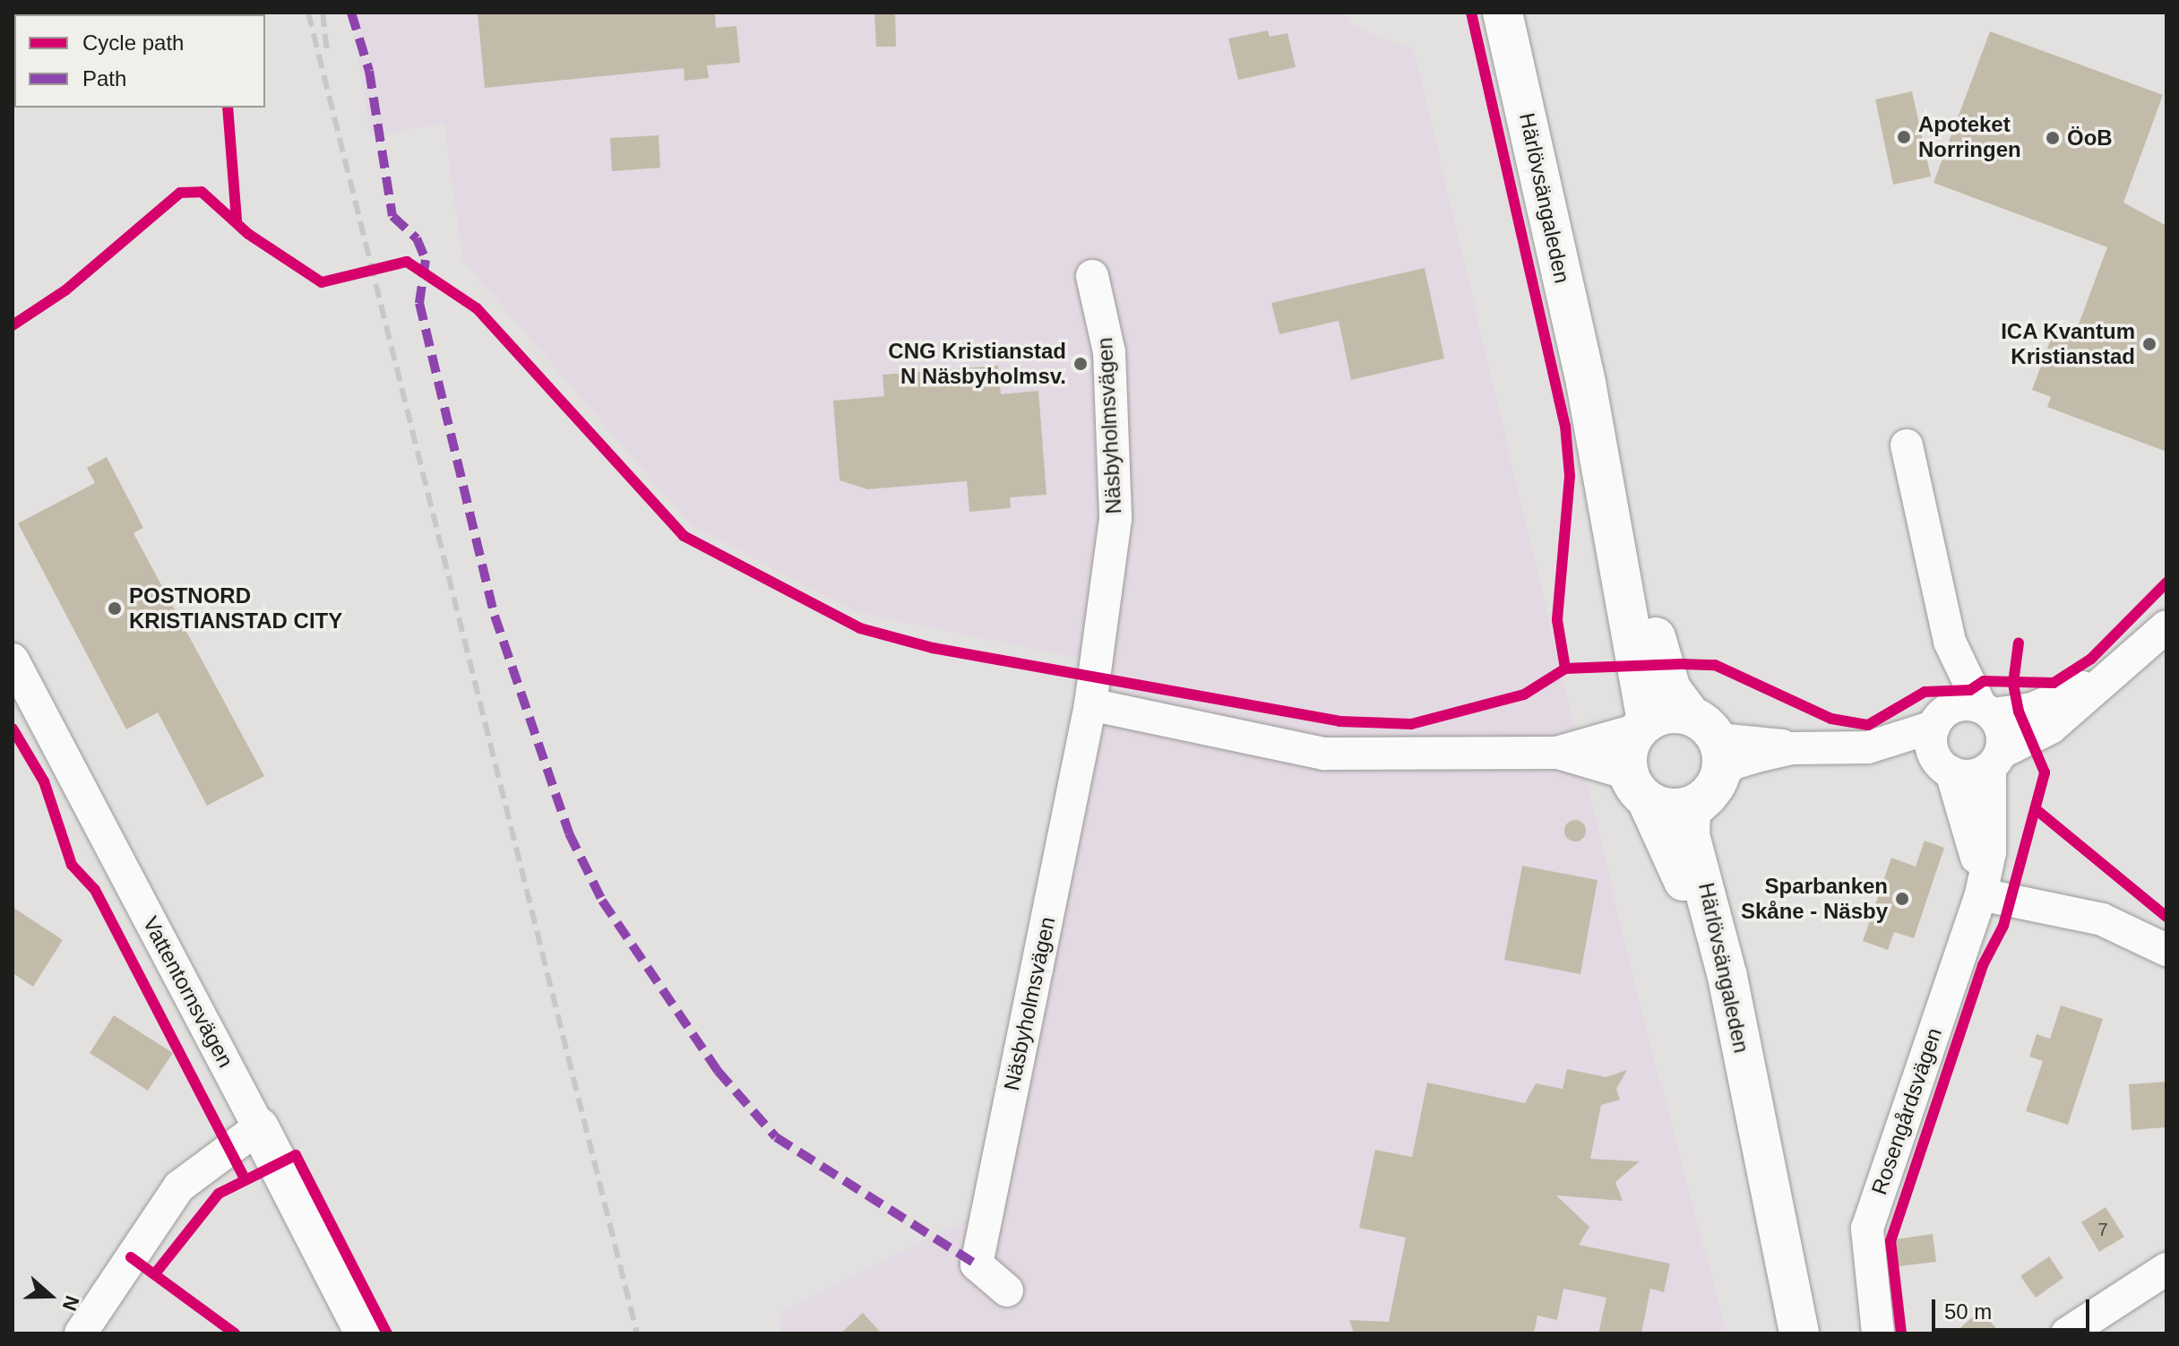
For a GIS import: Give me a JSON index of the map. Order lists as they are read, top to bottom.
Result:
{
  "streets": {
    "main road": ["Härlövsängaleden", "Vattentornsvägen"],
    "street": ["Näsbyholmsvägen", "Rosengårdsvägen"]
  },
  "places": [
    "Apoteket Norringen",
    "ÖoB",
    "ICA Kvantum Kristianstad",
    "CNG Kristianstad N Näsbyholmsv.",
    "POSTNORD KRISTIANSTAD CITY",
    "Sparbanken Skåne - Näsby"
  ],
  "house_numbers": ["7"],
  "legend": ["Cycle path", "Path"],
  "scale_bar": "50 m",
  "north": "right"
}
